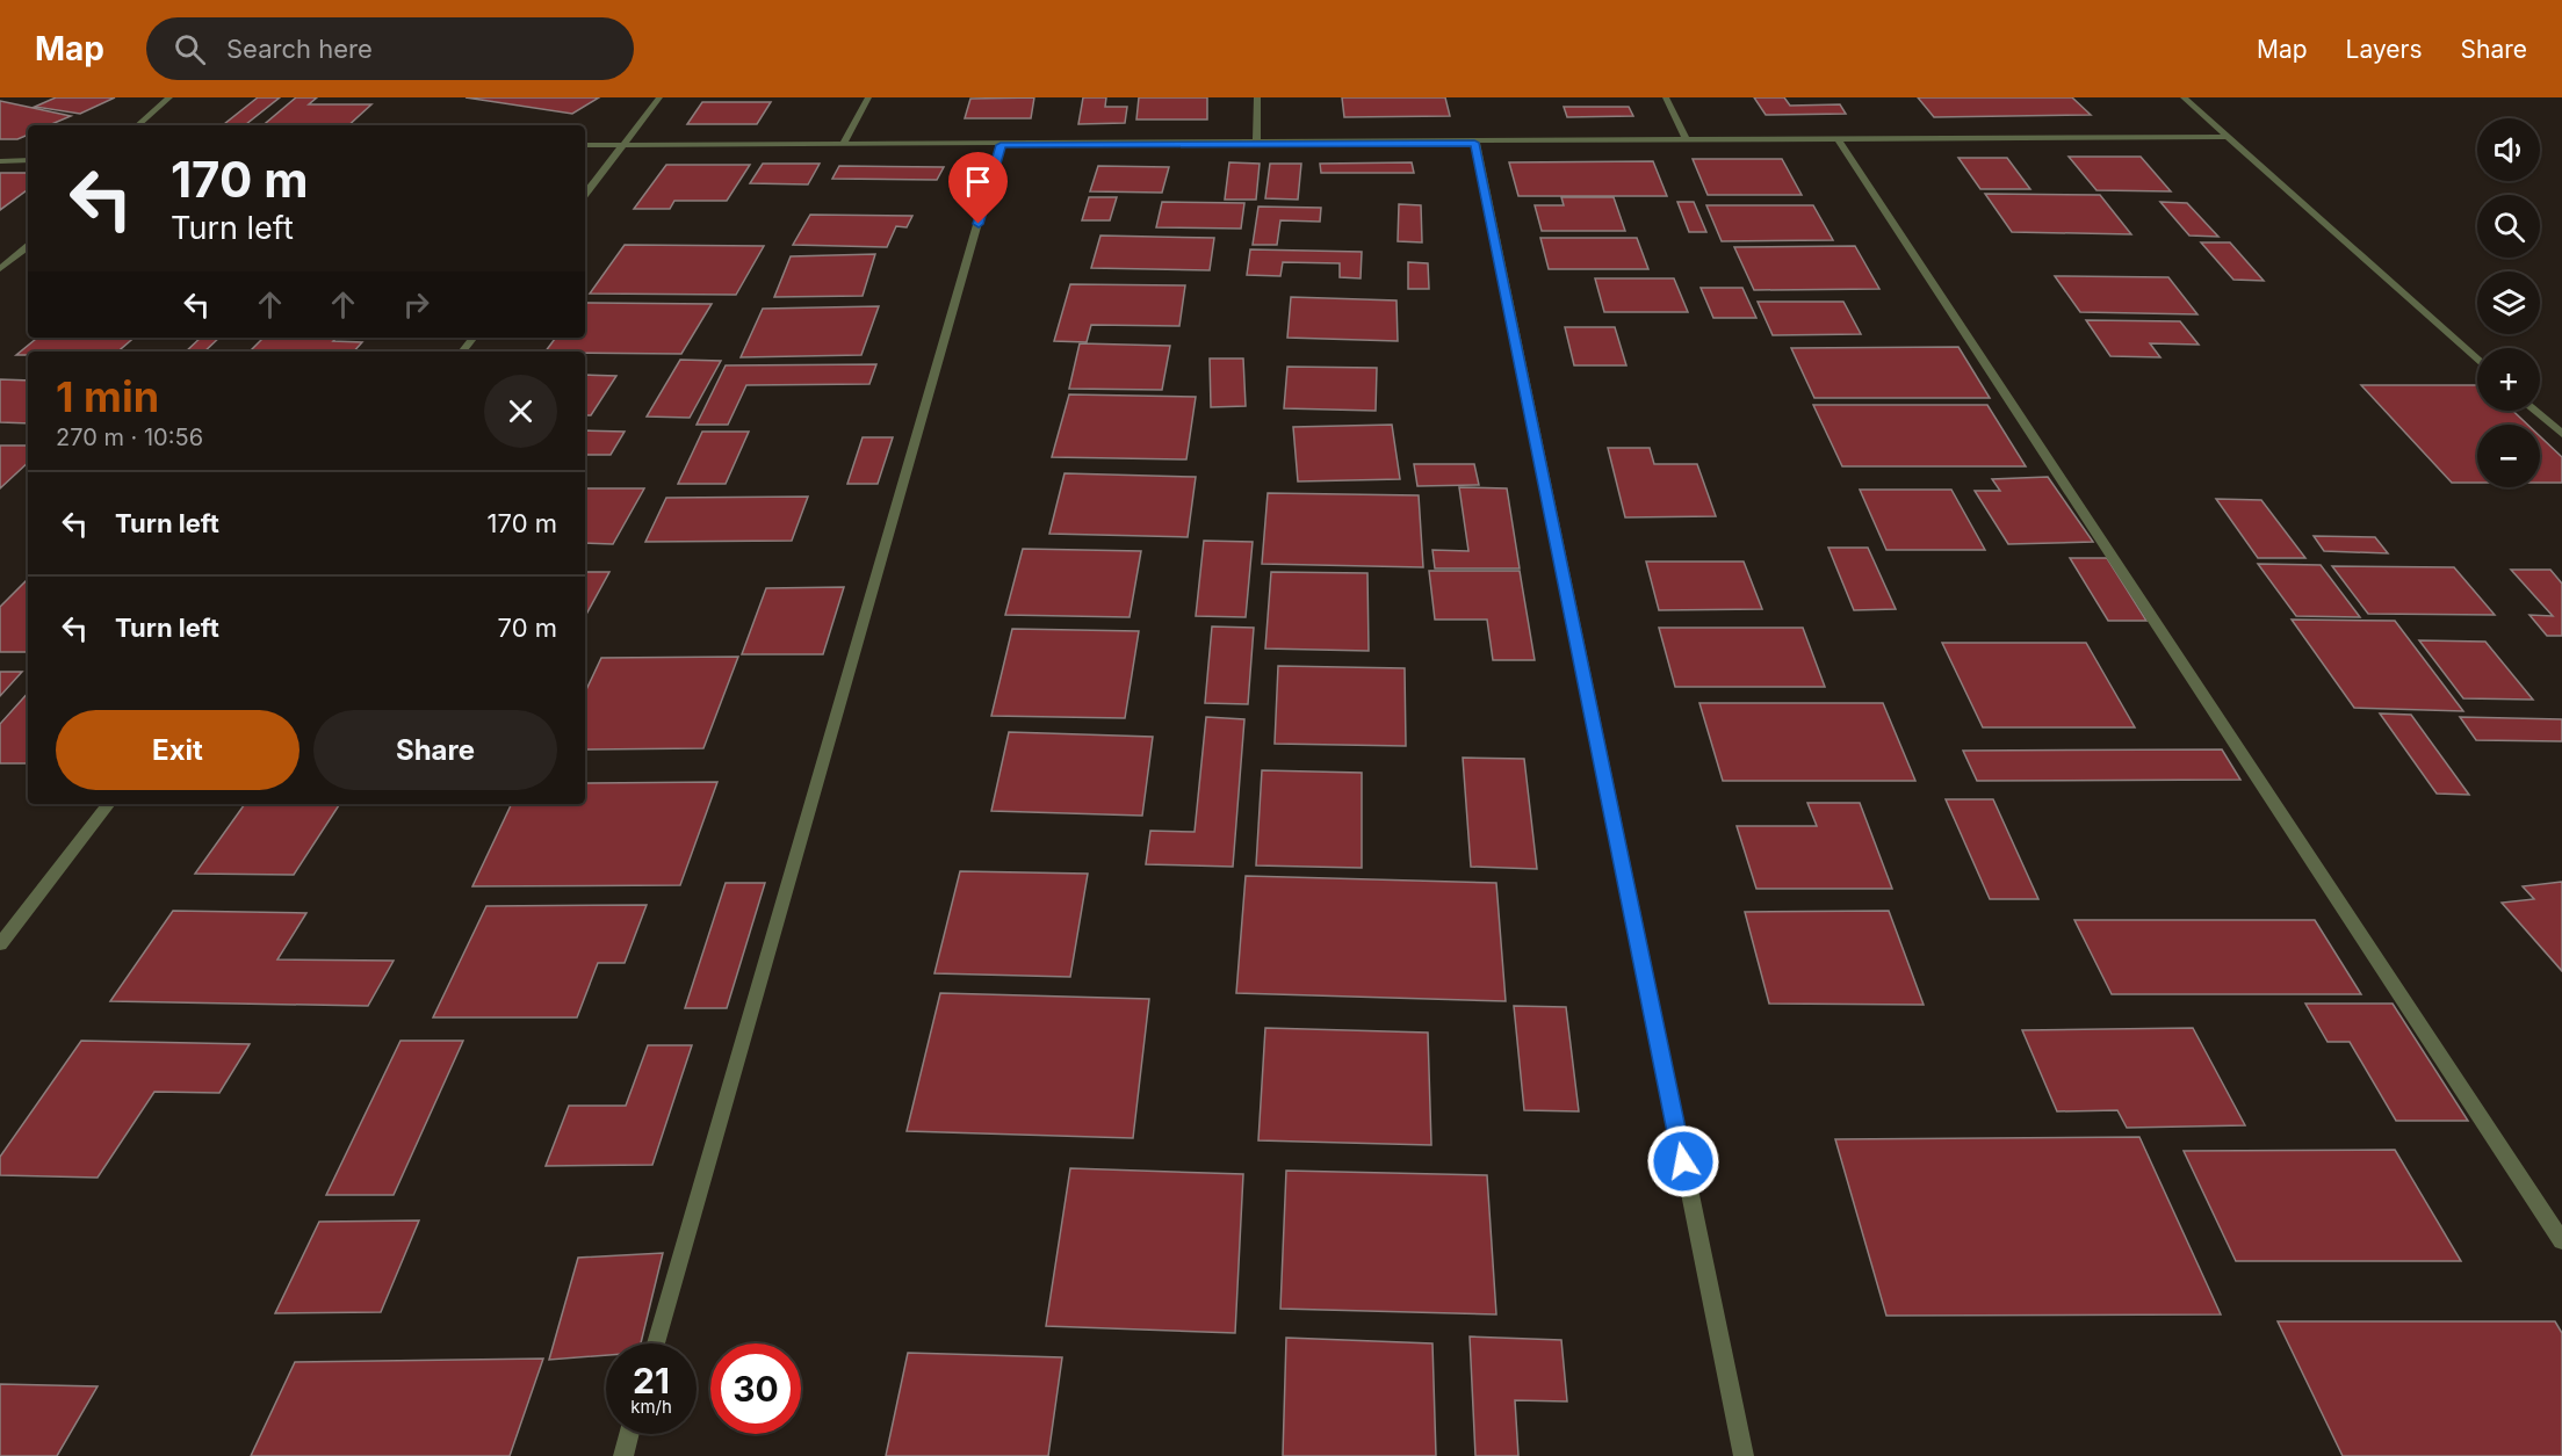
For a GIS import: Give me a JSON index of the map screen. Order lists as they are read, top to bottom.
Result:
{
  "page": {
    "header": "Map",
    "search": "Search here",
    "nav": ["Map", "Layers", "Share"],
    "map_buttons": ["+", "−"],
    "turn": ["170 m", "Turn left"],
    "heading": ["1 min", "270 m · 10:56"],
    "list": [
      {
        "name": "Turn left",
        "value": "170 m"
      },
      {
        "name": "Turn left",
        "value": "70 m"
      }
    ],
    "buttons": ["Exit", "Share"],
    "speed": "21 km/h",
    "limit": "30"
  }
}
